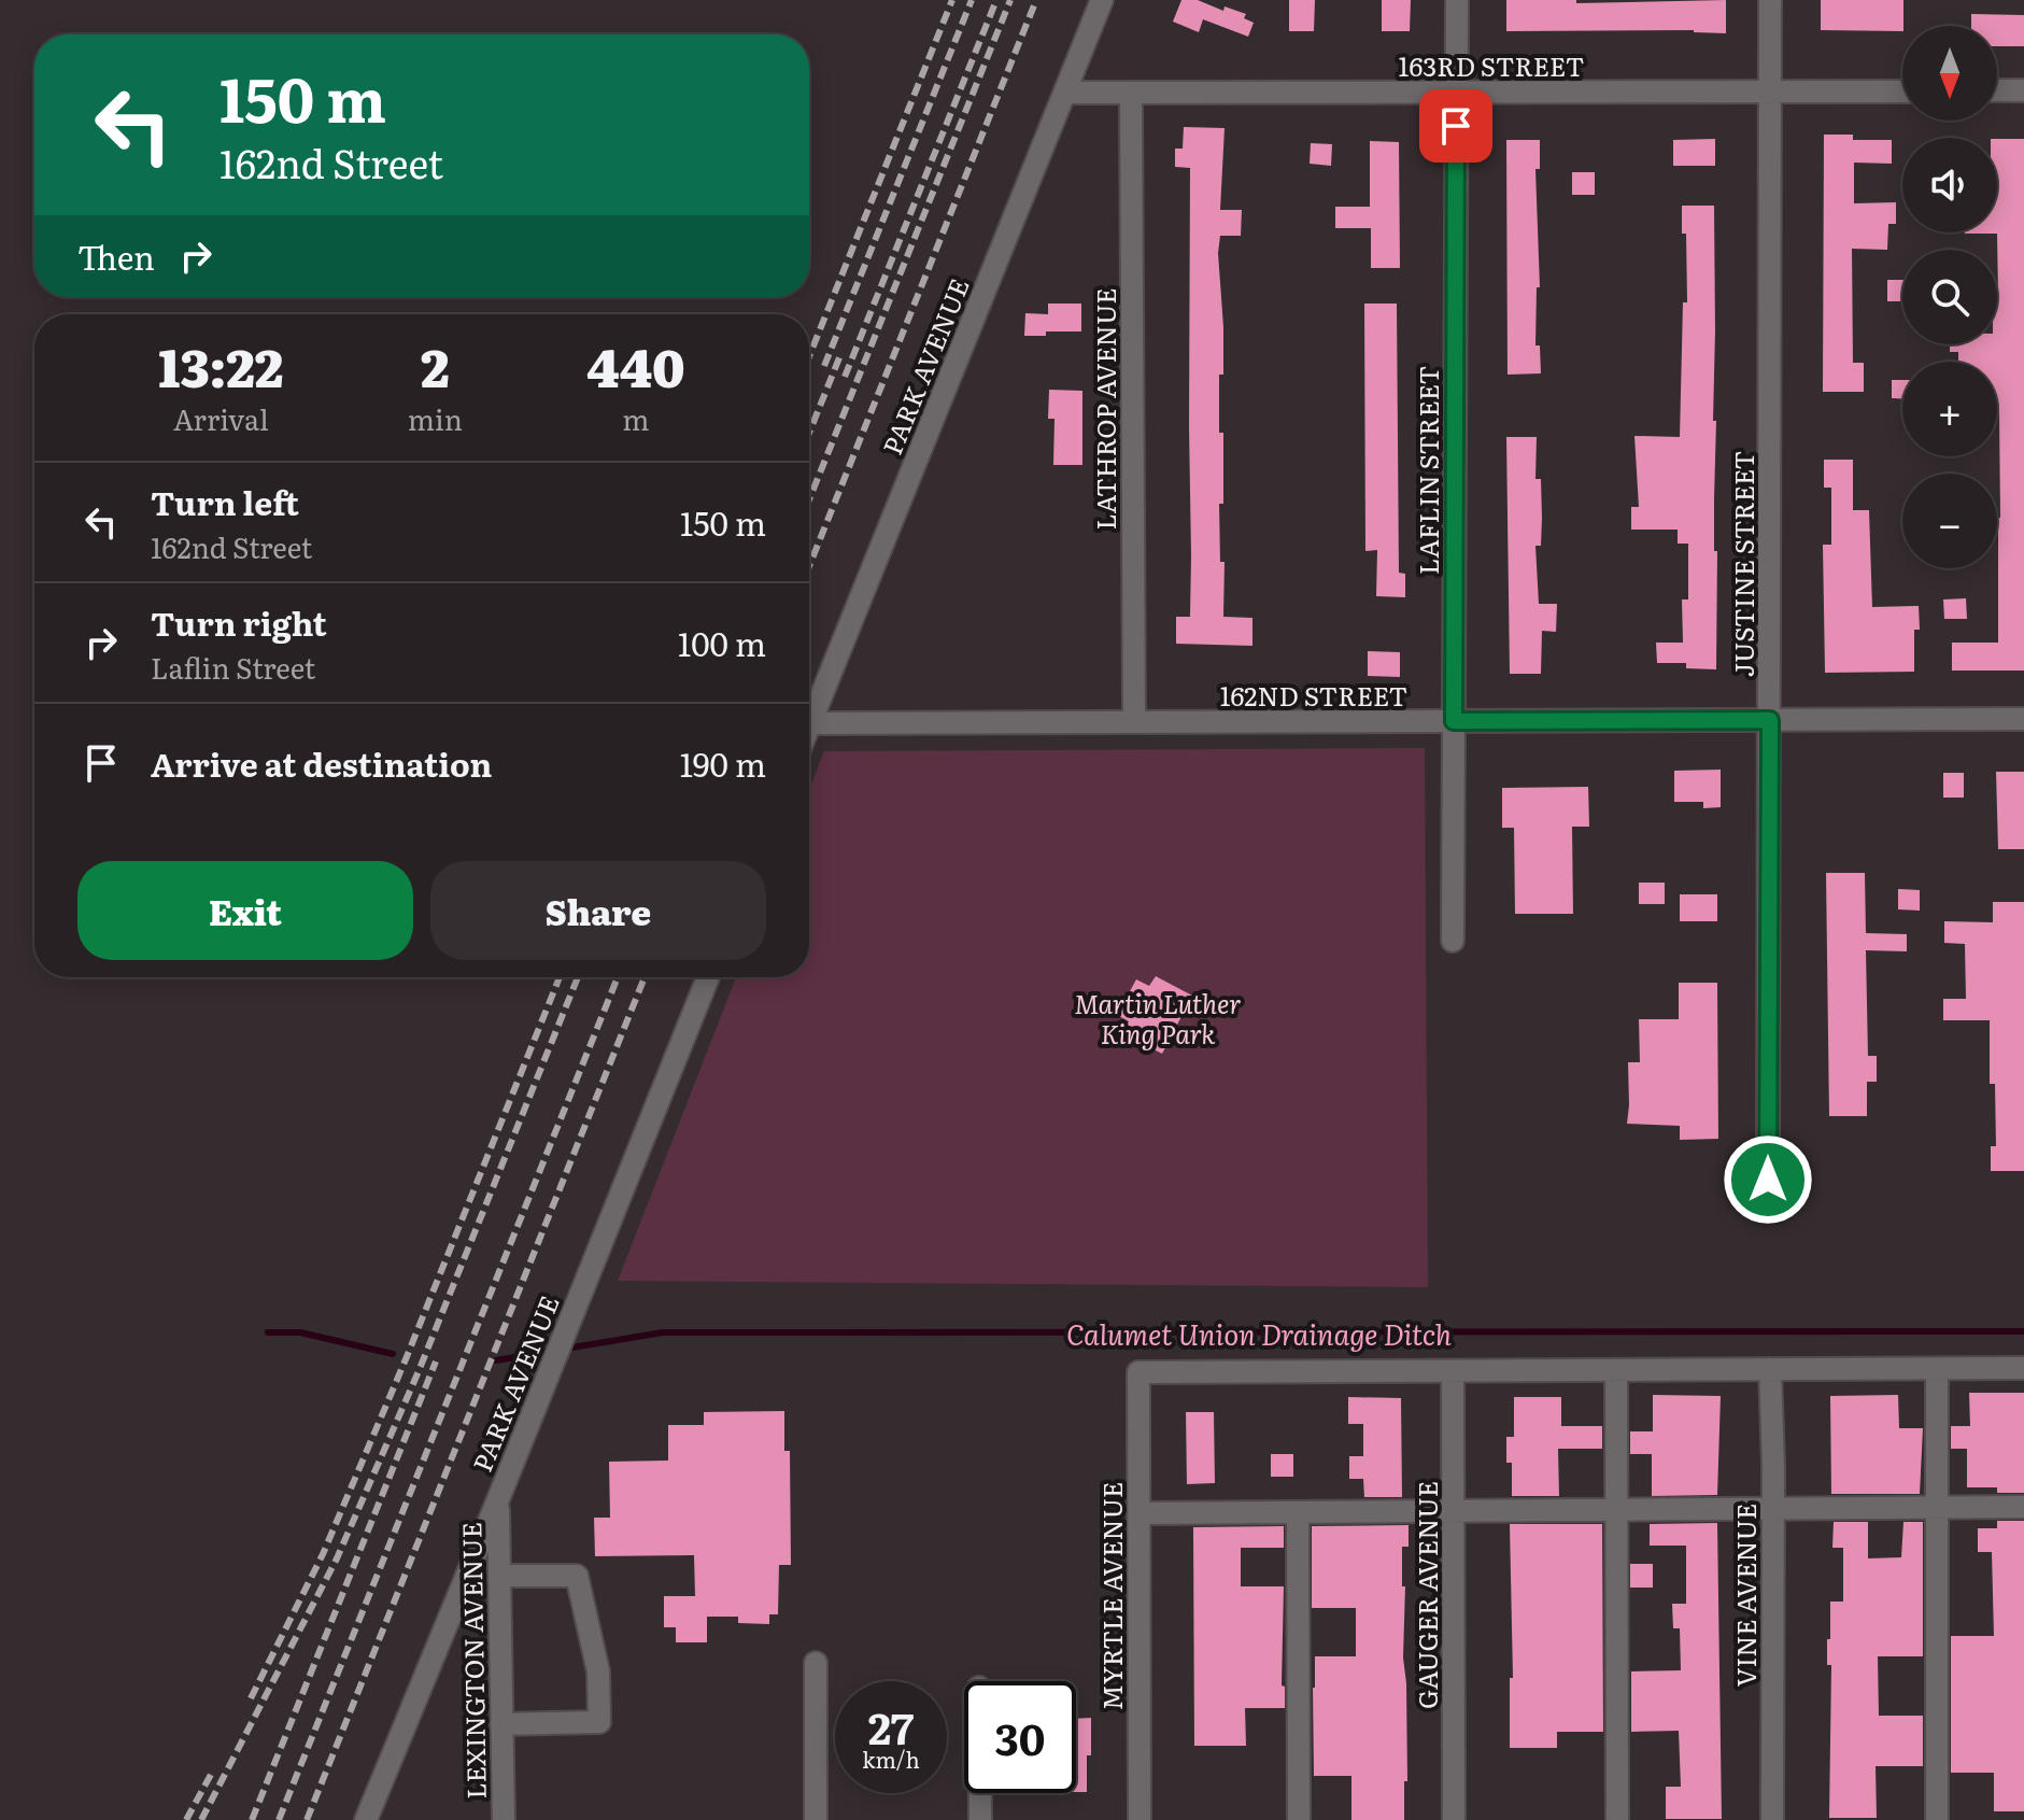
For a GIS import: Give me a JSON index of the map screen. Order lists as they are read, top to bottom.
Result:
{
  "streets": {
    "street": [
      "163RD STREET",
      "PARK AVENUE",
      "LATHROP AVENUE",
      "LAFLIN STREET",
      "JUSTINE STREET",
      "162ND STREET",
      "GAUGER AVENUE",
      "VINE AVENUE",
      "MYRTLE AVENUE",
      "LEXINGTON AVENUE"
    ]
  },
  "crossings": [
    ["163RD STREET", "PARK AVENUE"],
    ["163RD STREET", "LATHROP AVENUE"],
    ["163RD STREET", "LAFLIN STREET"],
    ["163RD STREET", "JUSTINE STREET"],
    ["PARK AVENUE", "162ND STREET"],
    ["PARK AVENUE", "LEXINGTON AVENUE"],
    ["LATHROP AVENUE", "162ND STREET"],
    ["LAFLIN STREET", "162ND STREET"],
    ["JUSTINE STREET", "162ND STREET"],
    ["GAUGER AVENUE", "MYRTLE AVENUE"]
  ],
  "water": ["Calumet Union Drainage Ditch"],
  "parks": ["Martin Luther King Park"],
  "north": "bottom",
  "page": {
    "map_buttons": ["+", "−"],
    "turn": ["150 m", "162nd Street"],
    "then": "Then",
    "eta": [
      "13:22",
      "Arrival",
      "2",
      "min",
      "440",
      "m"
    ],
    "list": [
      {
        "name": "Turn left",
        "note": "162nd Street",
        "value": "150 m"
      },
      {
        "name": "Turn right",
        "note": "Laflin Street",
        "value": "100 m"
      },
      {
        "name": "Arrive at destination",
        "value": "190 m"
      }
    ],
    "buttons": ["Exit", "Share"],
    "speed": "27 km/h",
    "limit": "30"
  }
}
